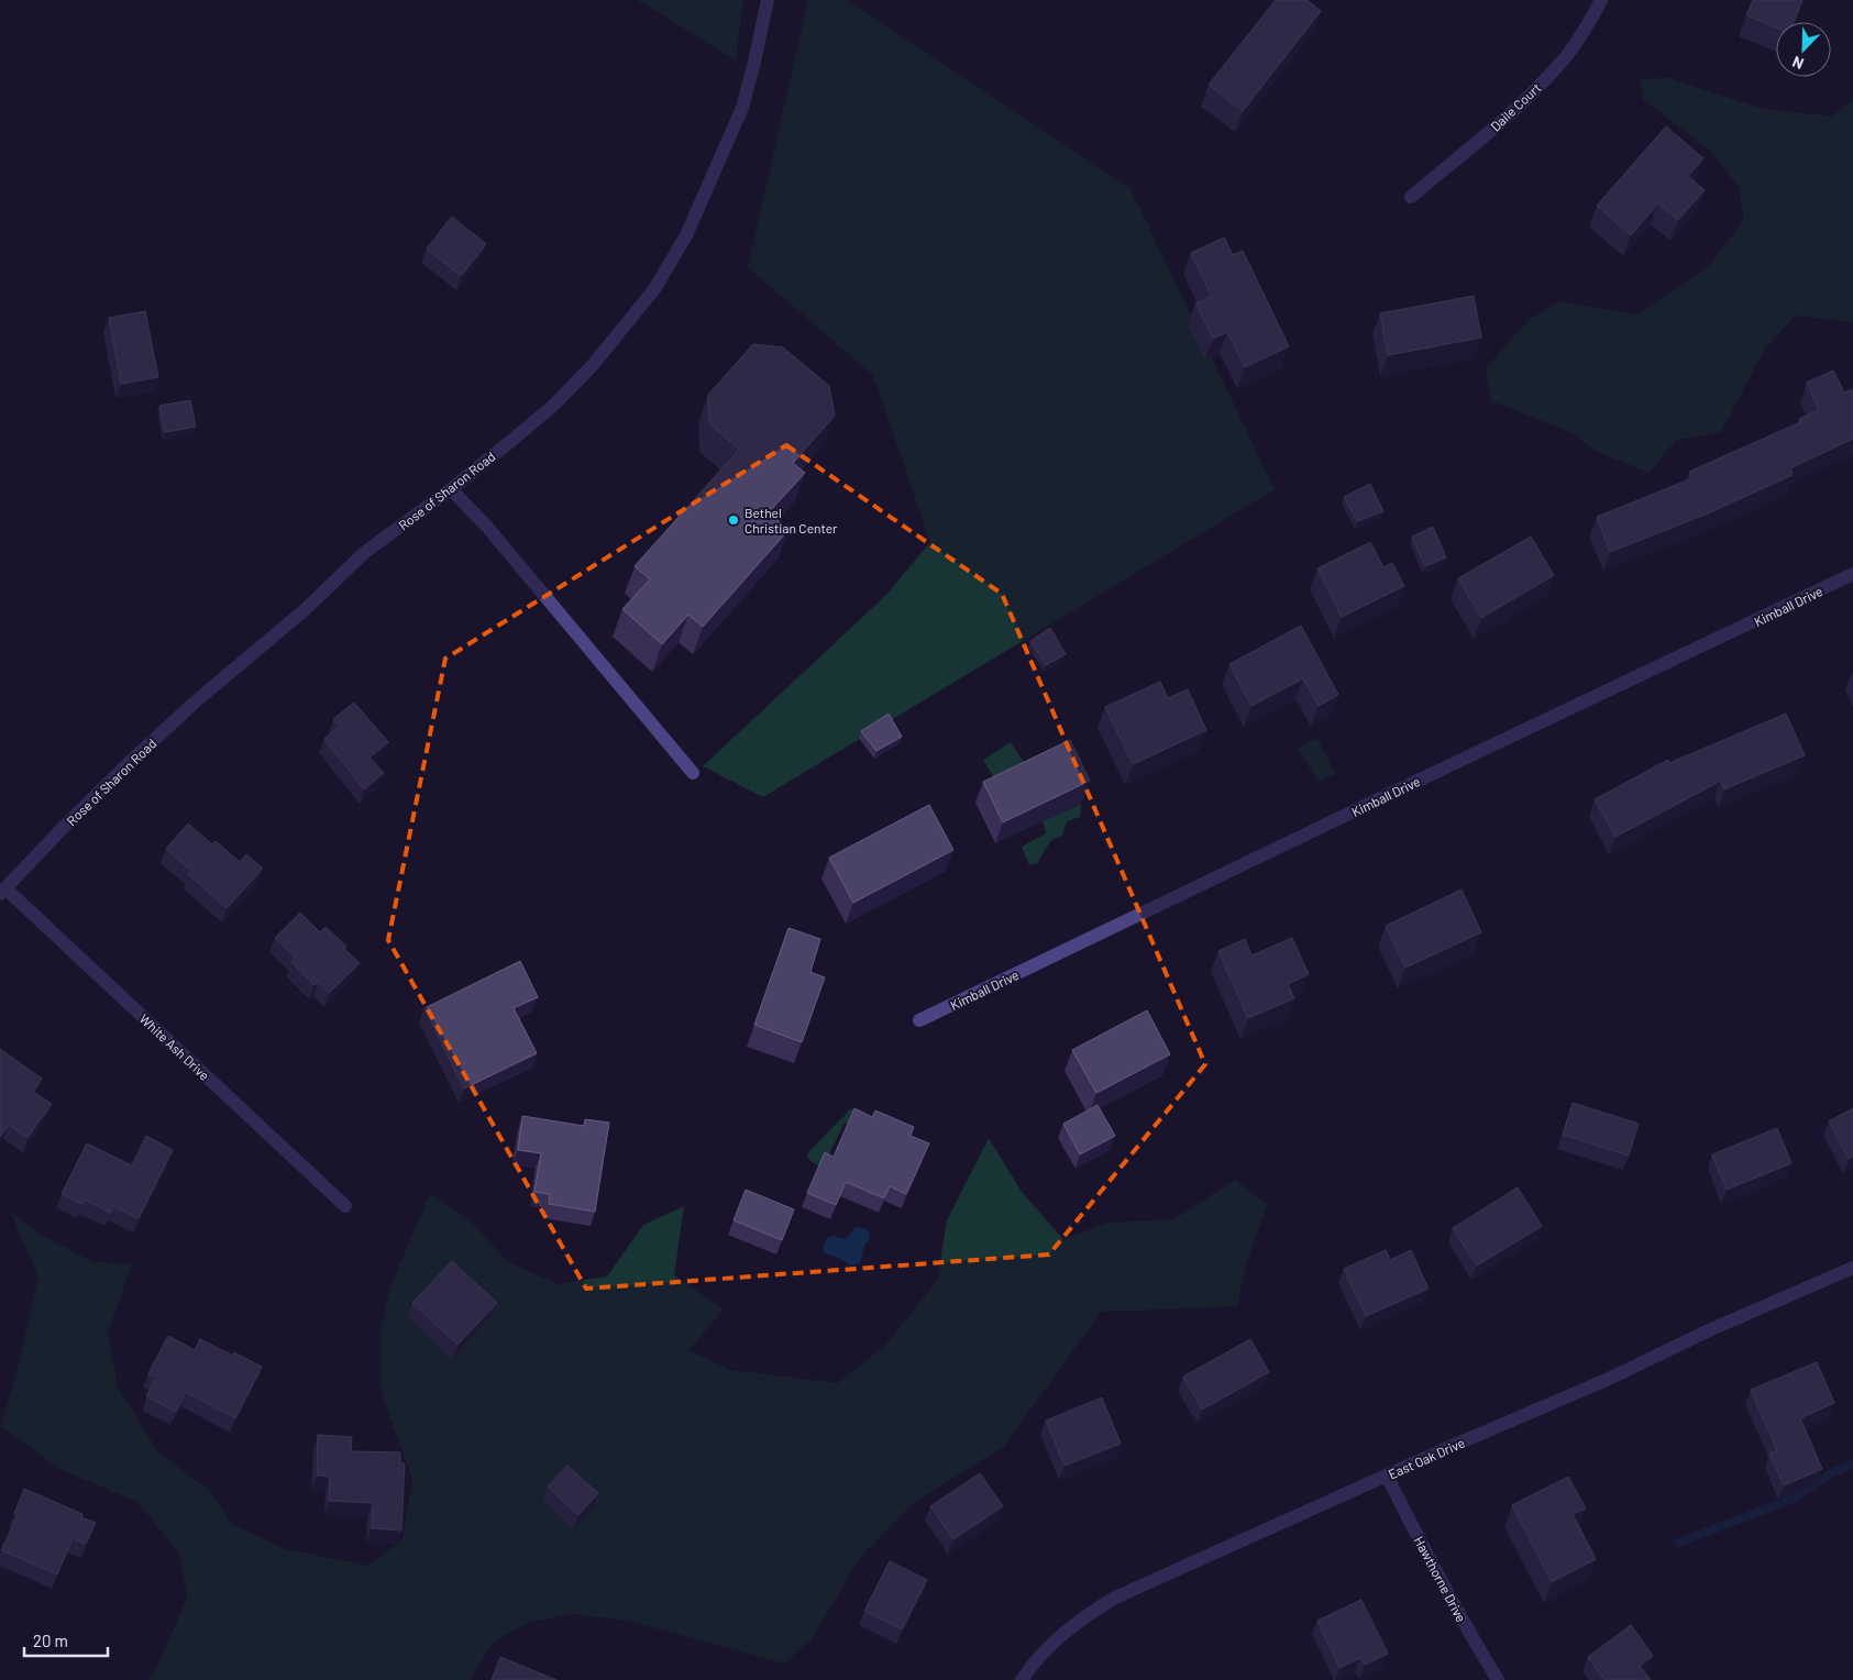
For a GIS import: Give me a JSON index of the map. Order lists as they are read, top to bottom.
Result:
{
  "streets": {
    "street": [
      "Daile Court",
      "Rose of Sharon Road",
      "Kimball Drive",
      "White Ash Drive",
      "East Oak Drive",
      "Hawthorne Drive"
    ]
  },
  "crossings": [
    ["Rose of Sharon Road", "White Ash Drive"],
    ["East Oak Drive", "Hawthorne Drive"]
  ],
  "places": ["Bethel Christian Center"],
  "scale_bar": "20 m",
  "north": "bottom left"
}
